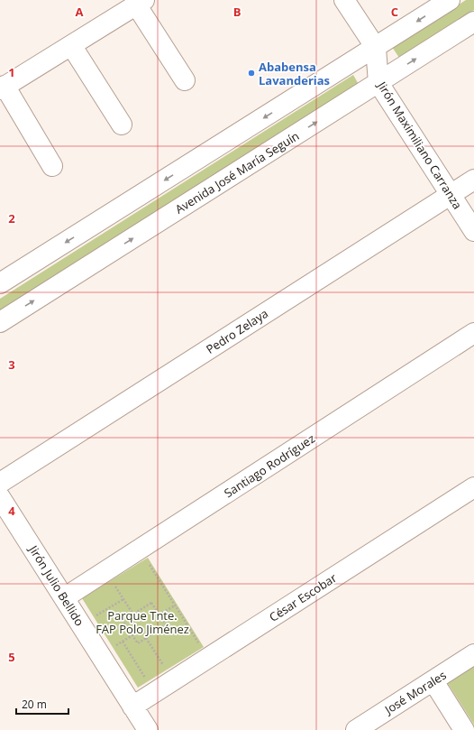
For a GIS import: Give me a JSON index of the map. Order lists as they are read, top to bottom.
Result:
{
  "streets": {
    "street": [
      "Jirón Maximiliano Carranza",
      "Avenida José María Seguín",
      "Pedro Zelaya",
      "Santiago Rodríguez",
      "Jirón Julio Bellido",
      "César Escobar",
      "José Morales"
    ]
  },
  "crossings": [
    ["Jirón Maximiliano Carranza", "Avenida José María Seguín"],
    ["Jirón Maximiliano Carranza", "Pedro Zelaya"],
    ["Santiago Rodríguez", "Jirón Julio Bellido"],
    ["Jirón Julio Bellido", "César Escobar"]
  ],
  "parks": ["Parque Tnte. FAP Polo Jiménez"],
  "places": ["Ababensa Lavanderias"],
  "scale_bar": "20 m",
  "grid": {
    "columns": ["A", "B", "C"],
    "rows": [
      "1",
      "2",
      "3",
      "4",
      "5"
    ]
  }
}
